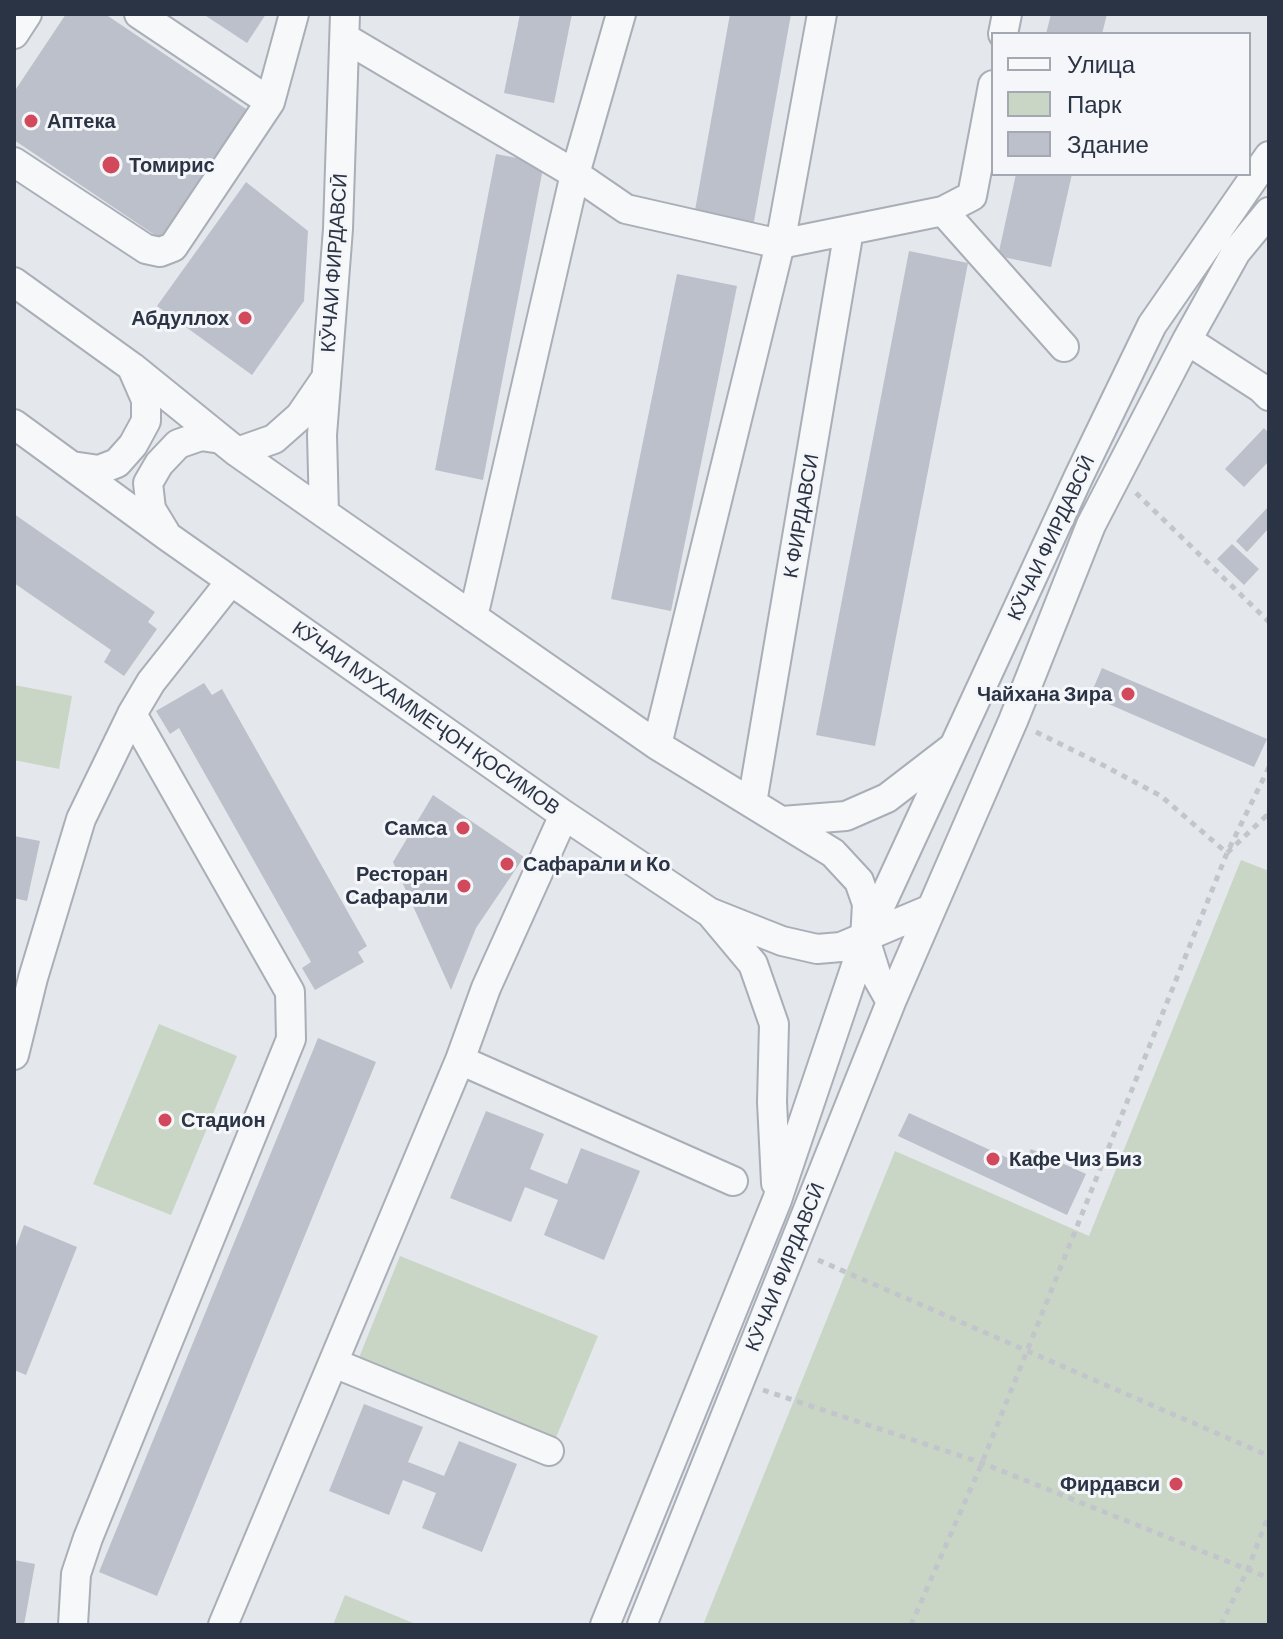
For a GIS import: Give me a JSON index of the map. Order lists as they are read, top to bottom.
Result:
{
  "streets": {
    "street": ["КӮЧАИ ФИРДАВСӢ", "К ФИРДАВСИ", "КӮЧАИ МУХАММЕҶОН ҚОСИМОВ"]
  },
  "crossings": [
    ["КӮЧАИ ФИРДАВСӢ", "КӮЧАИ МУХАММЕҶОН ҚОСИМОВ"]
  ],
  "places": [
    "Аптека",
    "Томирис",
    "Абдуллох",
    "Чайхана Зира",
    "Самса",
    "Сафарали и Ко",
    "Ресторан Сафарали",
    "Стадион",
    "Кафе Чиз Биз",
    "Фирдавси"
  ],
  "legend": ["Улица", "Парк", "Здание"]
}
